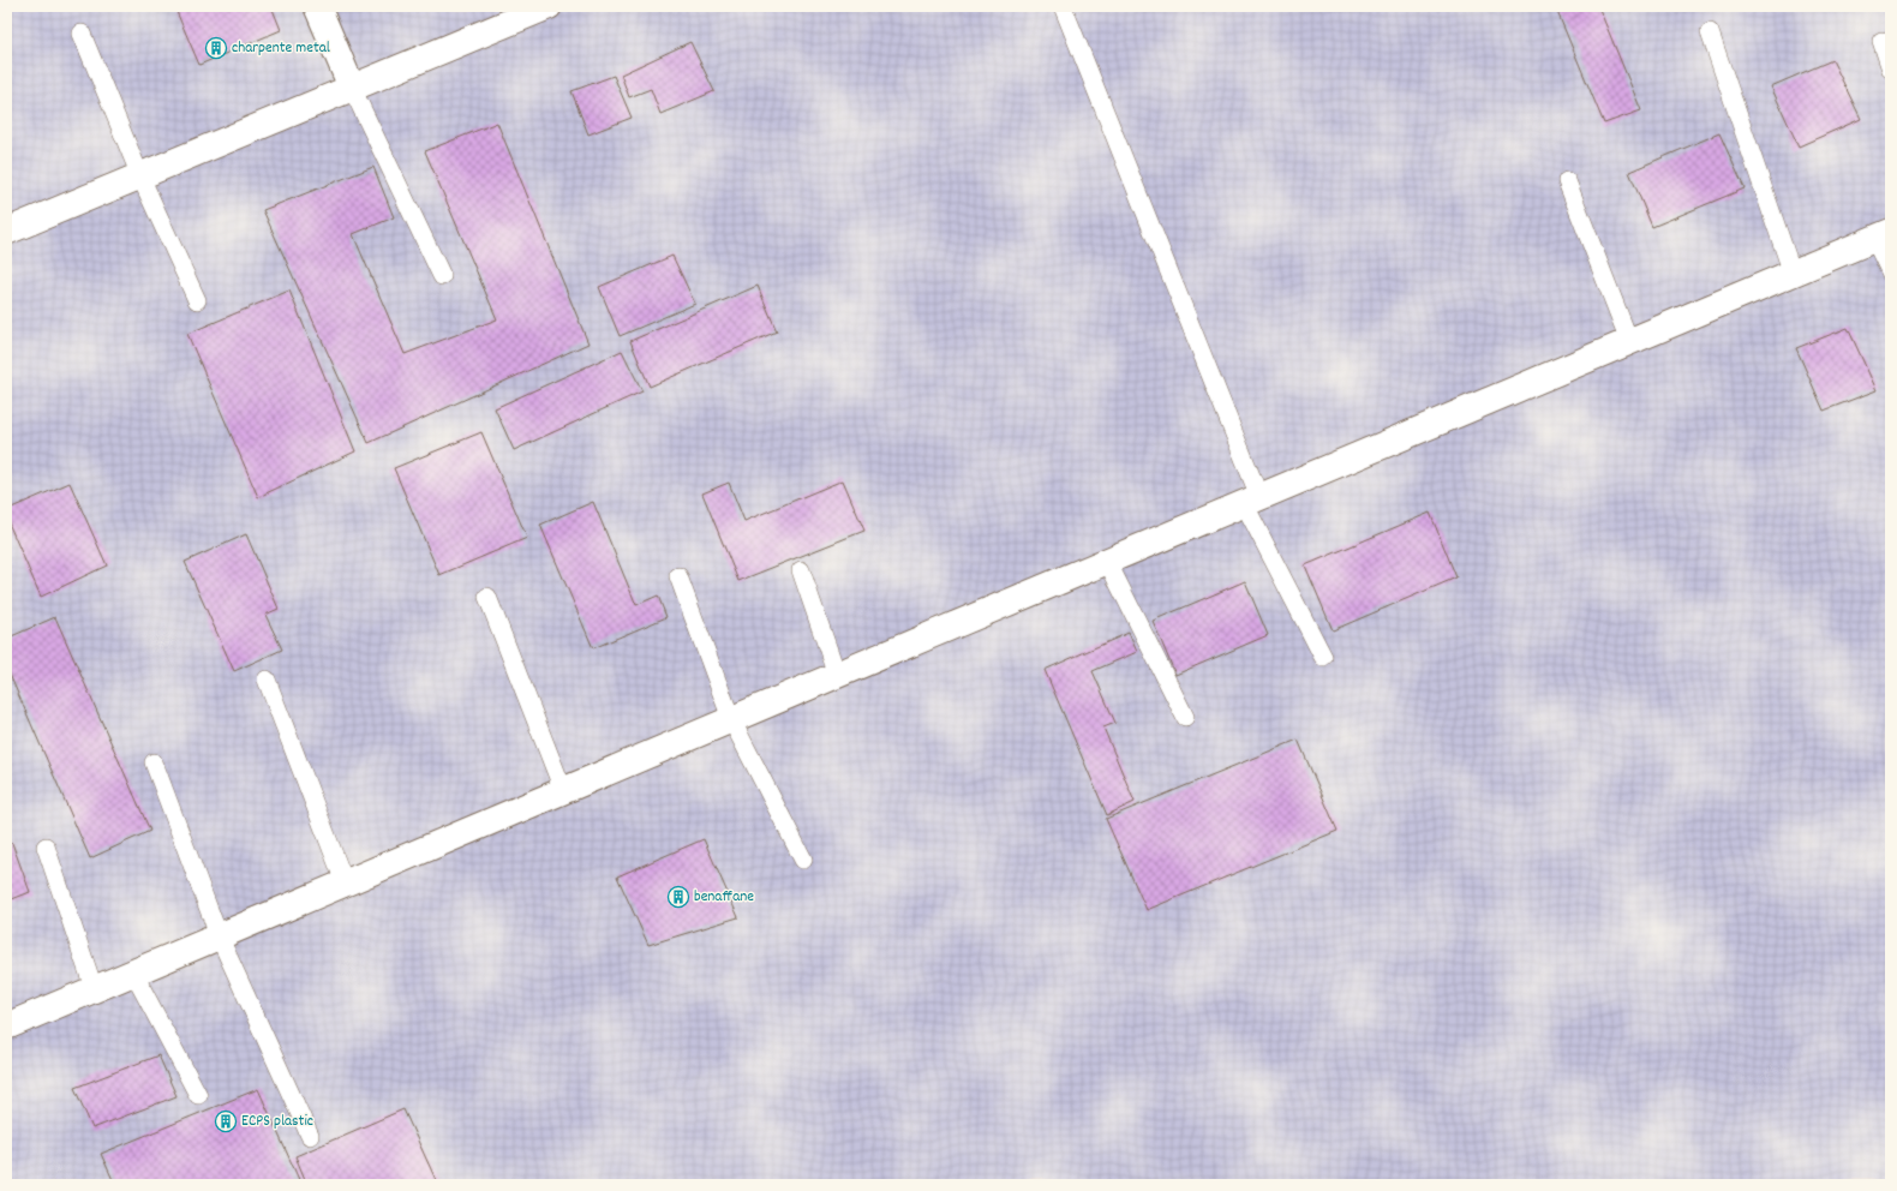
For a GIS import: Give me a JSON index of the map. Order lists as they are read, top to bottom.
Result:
{
  "places": {
    "building": ["charpente metal", "benaffane", "ECPS plastic"]
  }
}
